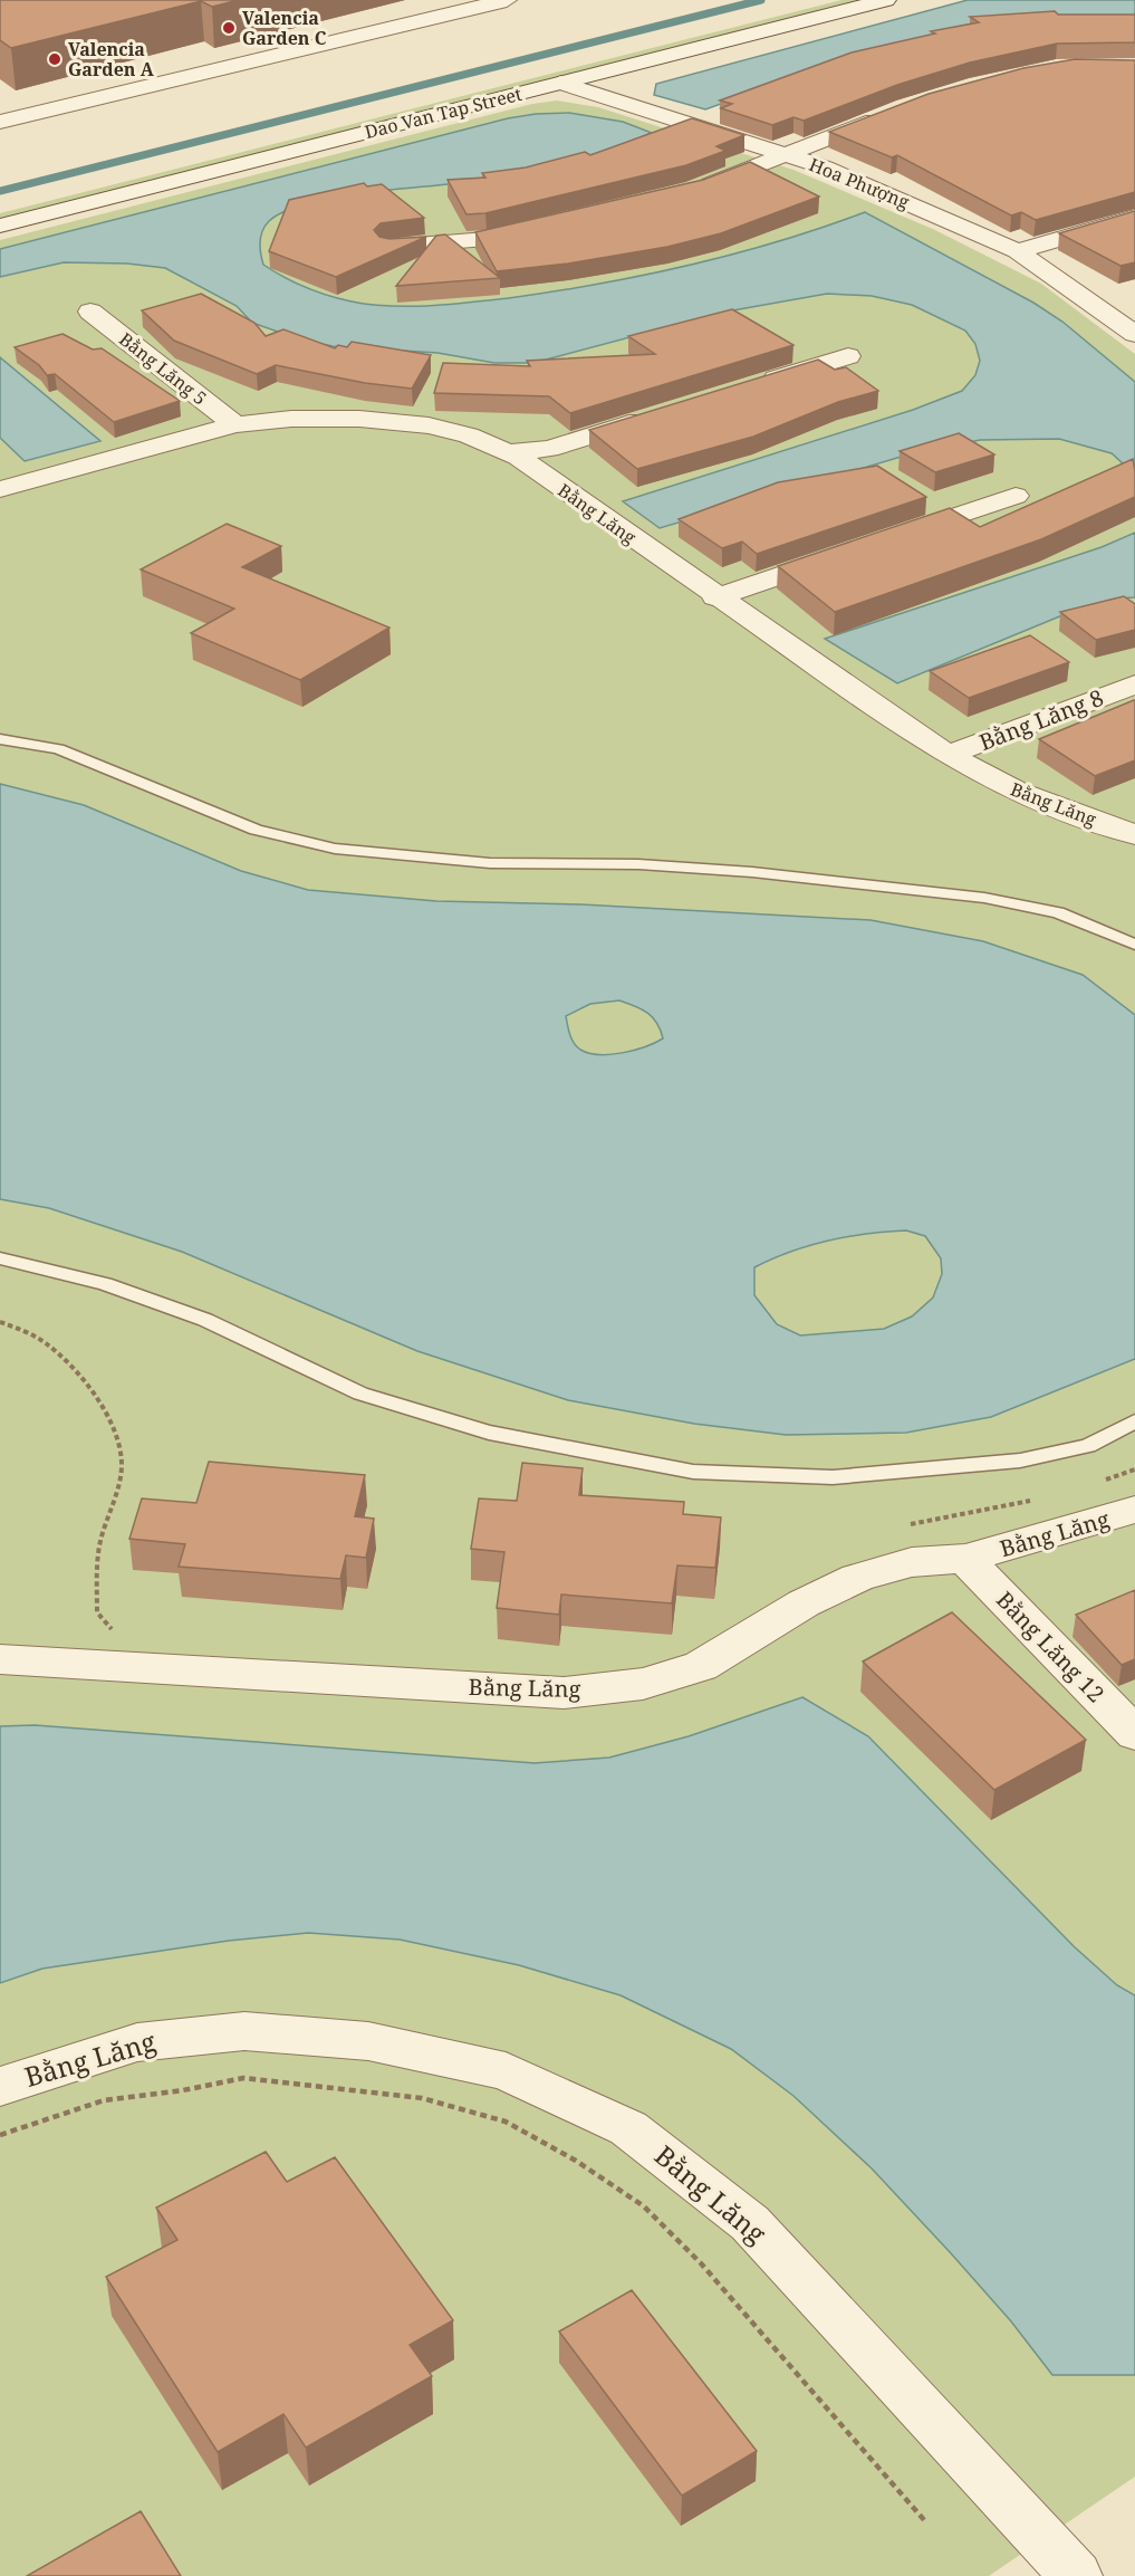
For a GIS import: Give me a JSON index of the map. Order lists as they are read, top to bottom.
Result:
{
  "streets": {
    "street": [
      "Dao Van Tap Street",
      "Hoa Phượng",
      "Bằng Lăng 5",
      "Bằng Lăng",
      "Bằng Lăng 8",
      "Bằng Lăng 12"
    ]
  },
  "crossings": [
    ["Dao Van Tap Street", "Hoa Phượng"],
    ["Bằng Lăng 5", "Bằng Lăng"],
    ["Bằng Lăng", "Bằng Lăng 8"],
    ["Bằng Lăng", "Bằng Lăng 12"]
  ],
  "places": ["Valencia Garden C", "Valencia Garden A"]
}
